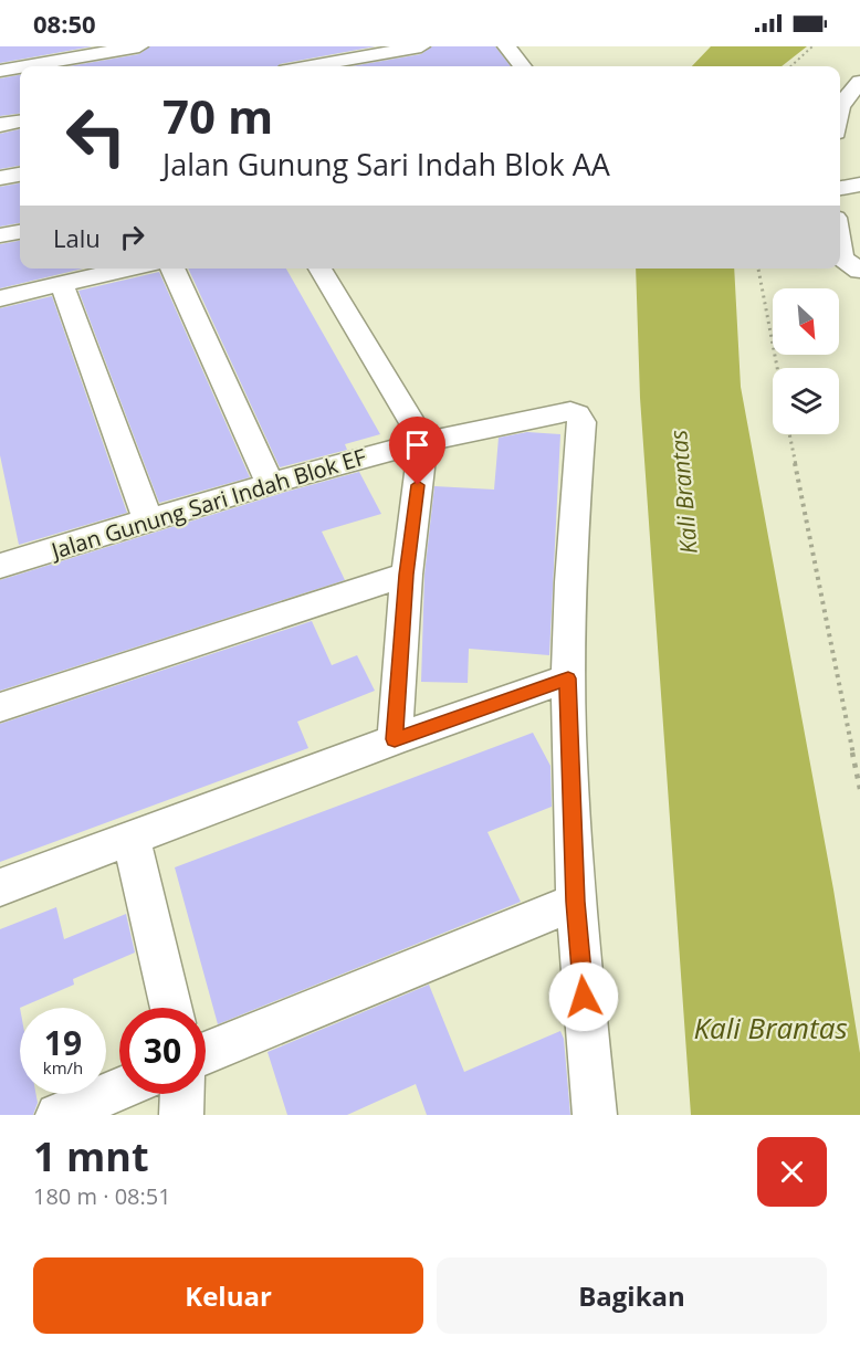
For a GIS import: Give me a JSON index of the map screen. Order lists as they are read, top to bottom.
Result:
{
  "streets": {
    "street": ["Jalan Gunung Sari Indah Blok EF"]
  },
  "water": ["Kali Brantas"],
  "north": "bottom right",
  "page": {
    "status": "08:50",
    "turn": ["70 m", "Jalan Gunung Sari Indah Blok AA"],
    "then": "Lalu",
    "speed": "19 km/h",
    "limit": "30",
    "heading": ["1 mnt", "180 m · 08:51"],
    "buttons": ["Keluar", "Bagikan"]
  }
}
